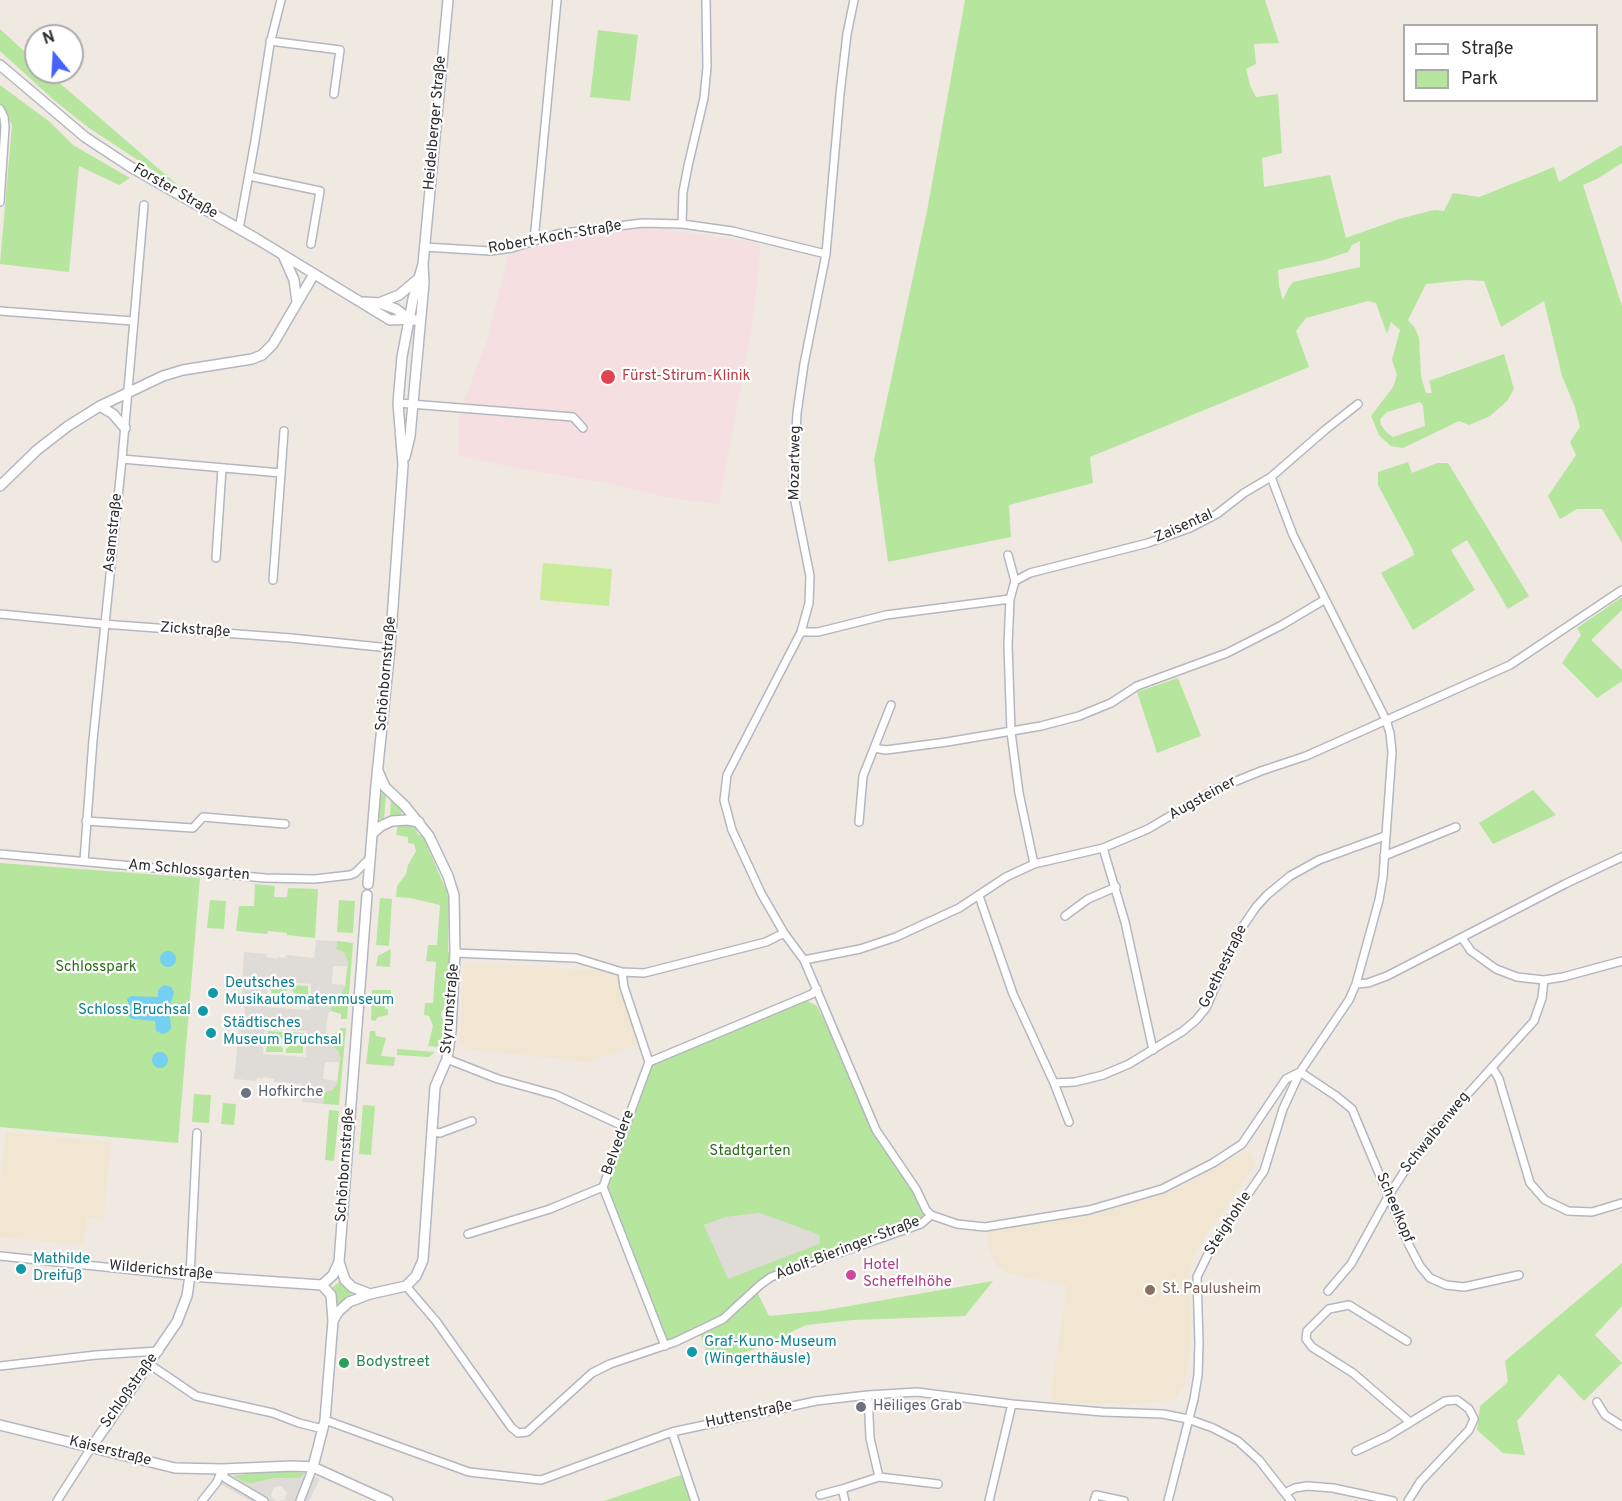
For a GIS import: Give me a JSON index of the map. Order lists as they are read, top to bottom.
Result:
{
  "streets": {
    "main road": [
      "Heidelberger Straße",
      "Forster Straße",
      "Schönbornstraße",
      "Styrumstraße",
      "Wilderichstraße",
      "Schloßstraße",
      "Kaiserstraße"
    ],
    "street": [
      "Robert-Koch-Straße",
      "Mozartweg",
      "Zaisental",
      "Asamstraße",
      "Zickstraße",
      "Augsteiner",
      "Am Schlossgarten",
      "Goethestraße",
      "Schwalbenweg",
      "Belvedere",
      "Scheelkopf",
      "Steighohle",
      "Adolf-Bieringer-Straße",
      "Huttenstraße"
    ]
  },
  "crossings": [
    ["Heidelberger Straße", "Robert-Koch-Straße"],
    ["Heidelberger Straße", "Schönbornstraße"],
    ["Forster Straße", "Schönbornstraße"],
    ["Robert-Koch-Straße", "Mozartweg"],
    ["Mozartweg", "Augsteiner"],
    ["Mozartweg", "Adolf-Bieringer-Straße"],
    ["Zaisental", "Adolf-Bieringer-Straße"],
    ["Asamstraße", "Zickstraße"],
    ["Asamstraße", "Am Schlossgarten"],
    ["Zickstraße", "Schönbornstraße"],
    ["Schönbornstraße", "Am Schlossgarten"],
    ["Schönbornstraße", "Styrumstraße"],
    ["Augsteiner", "Adolf-Bieringer-Straße"],
    ["Goethestraße", "Adolf-Bieringer-Straße"],
    ["Styrumstraße", "Adolf-Bieringer-Straße"],
    ["Schwalbenweg", "Scheelkopf"],
    ["Belvedere", "Adolf-Bieringer-Straße"],
    ["Scheelkopf", "Steighohle"],
    ["Scheelkopf", "Adolf-Bieringer-Straße"],
    ["Steighohle", "Adolf-Bieringer-Straße"],
    ["Steighohle", "Huttenstraße"],
    ["Wilderichstraße", "Schloßstraße"],
    ["Schloßstraße", "Huttenstraße"],
    ["Schloßstraße", "Kaiserstraße"]
  ],
  "parks": ["Schlosspark", "Stadtgarten"],
  "places": [
    "Fürst-Stirum-Klinik",
    "Deutsches Musikautomatenmuseum",
    "Schloss Bruchsal",
    "Städtisches Museum Bruchsal",
    "Hofkirche",
    "Mathilde Dreifuß",
    "Hotel Scheffelhöhe",
    "St. Paulusheim",
    "Graf-Kuno-Museum (Wingerthäusle)",
    "Bodystreet",
    "Heiliges Grab"
  ],
  "legend": ["Straße", "Park"],
  "north": "top"
}
